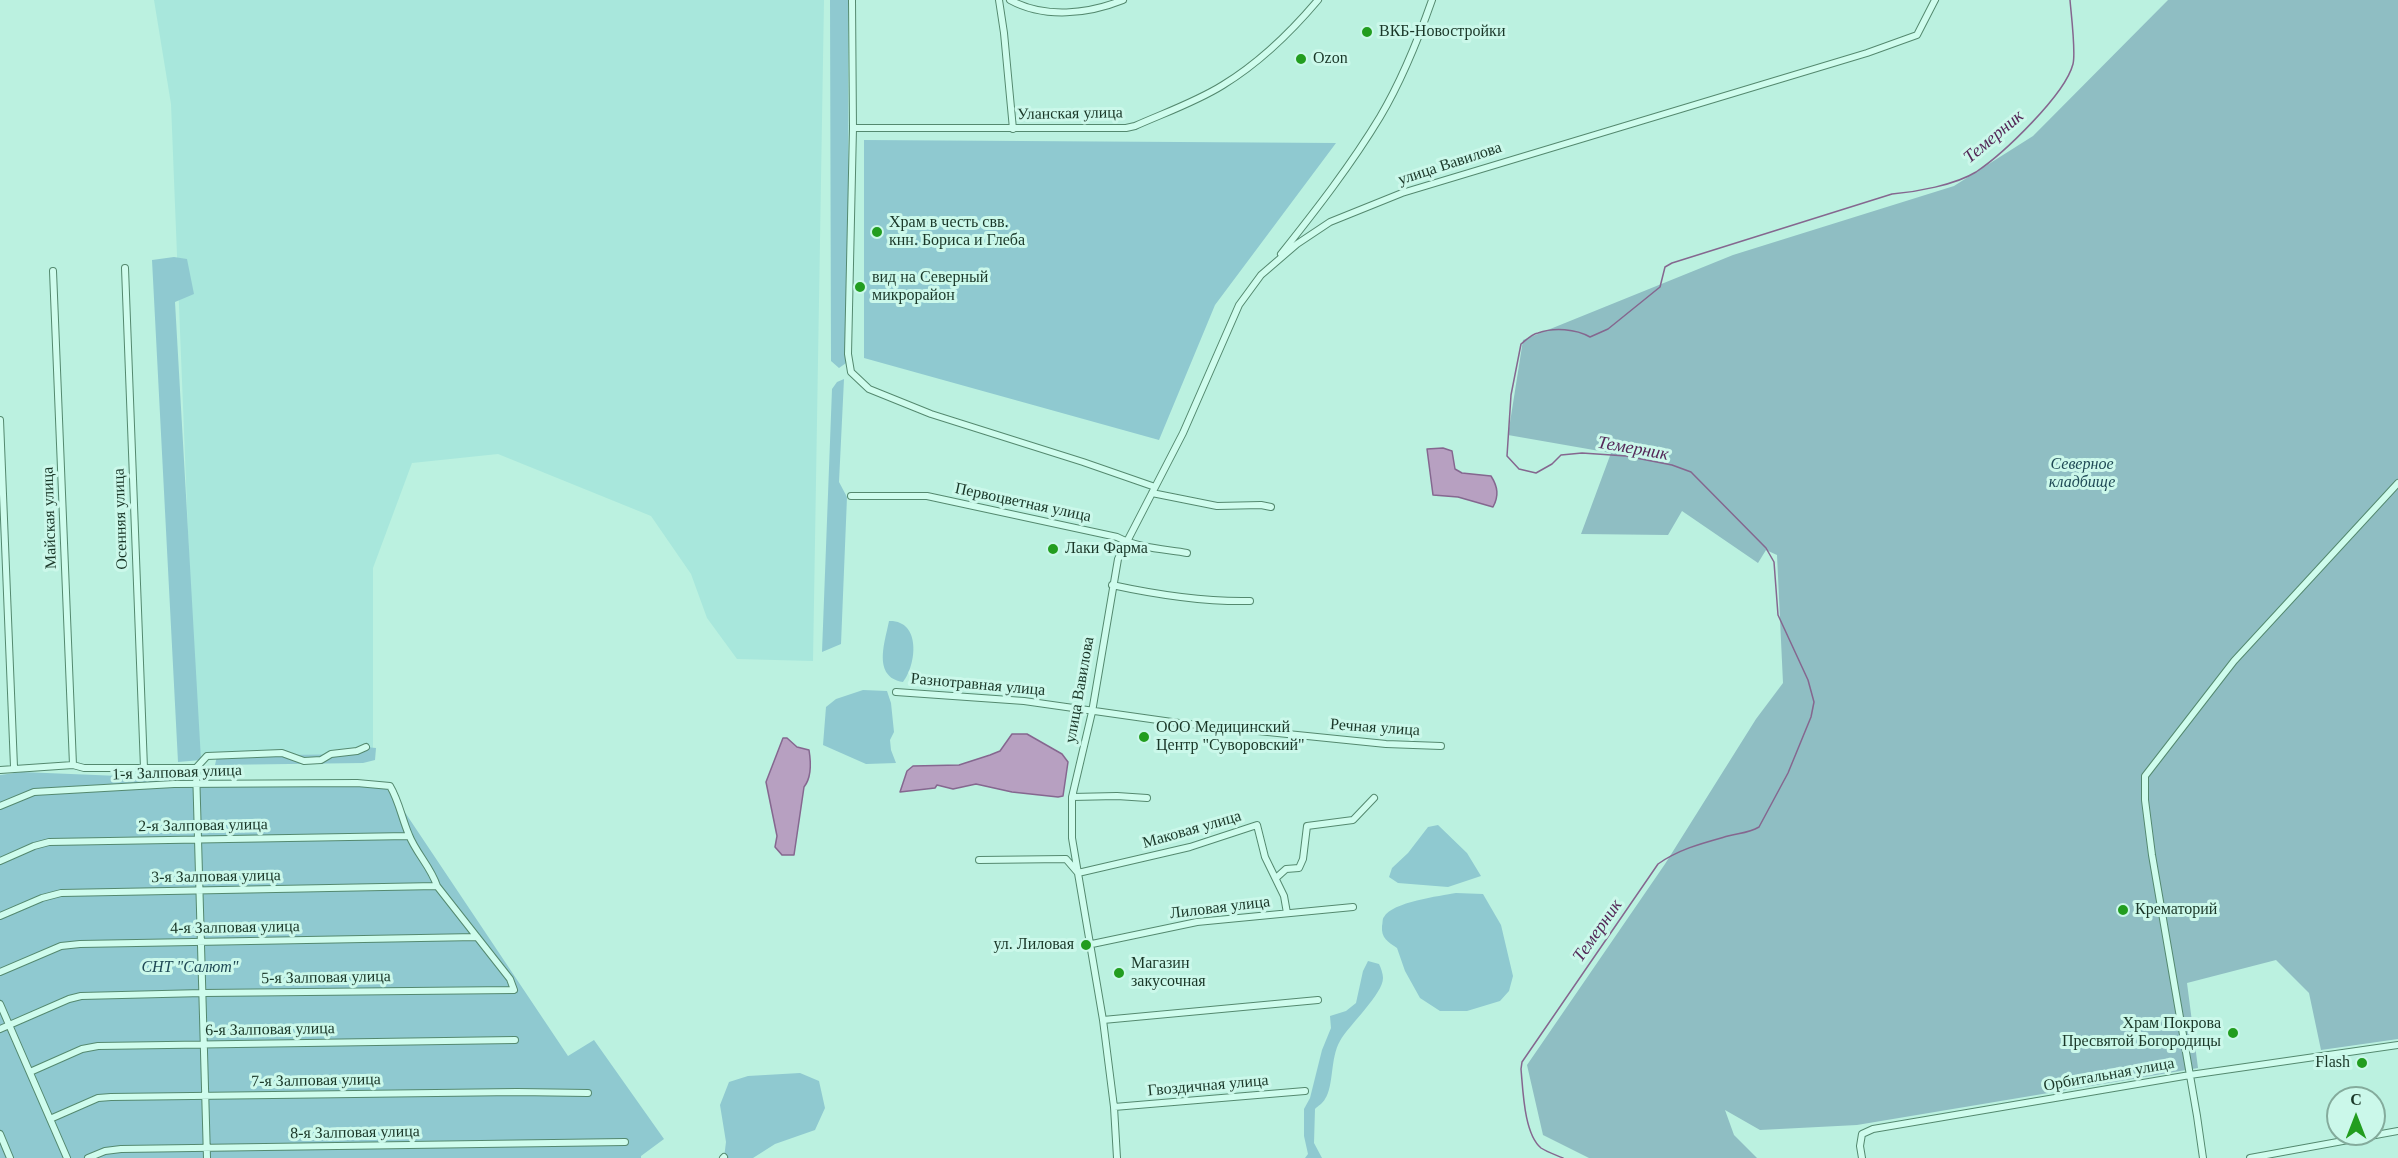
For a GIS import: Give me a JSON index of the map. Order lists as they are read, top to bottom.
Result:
{
  "streets": {
    "street": [
      "Уланская улица",
      "улица Вавилова",
      "Первоцветная улица",
      "Майская улица",
      "Осенняя улица",
      "Разнотравная улица",
      "Речная улица",
      "1-я Залповая улица",
      "2-я Залповая улица",
      "Маковая улица",
      "3-я Залповая улица",
      "Лиловая улица",
      "4-я Залповая улица",
      "5-я Залповая улица",
      "6-я Залповая улица",
      "Орбитальная улица",
      "7-я Залповая улица",
      "Гвоздичная улица",
      "8-я Залповая улица"
    ]
  },
  "crossings": [
    ["улица Вавилова", "Первоцветная улица"],
    ["улица Вавилова", "Разнотравная улица"],
    ["улица Вавилова", "Речная улица"],
    ["улица Вавилова", "Маковая улица"],
    ["улица Вавилова", "Лиловая улица"],
    ["улица Вавилова", "Гвоздичная улица"],
    ["Разнотравная улица", "Речная улица"],
    ["1-я Залповая улица", "2-я Залповая улица"],
    ["Маковая улица", "Лиловая улица"],
    ["4-я Залповая улица", "5-я Залповая улица"]
  ],
  "water": ["Темерник"],
  "parks": ["Северное кладбище", "СНТ \"Салют\""],
  "places": [
    "ВКБ-Новостройки",
    "Ozon",
    "Храм в честь свв. кнн. Бориса и Глеба",
    "вид на Северный микрорайон",
    "Лаки Фарма",
    "ООО Медицинский Центр \"Суворовский\"",
    "Крематорий",
    "ул. Лиловая",
    "Магазин закусочная",
    "Храм Покрова Пресвятой Богородицы",
    "Flash"
  ],
  "north": "top"
}
